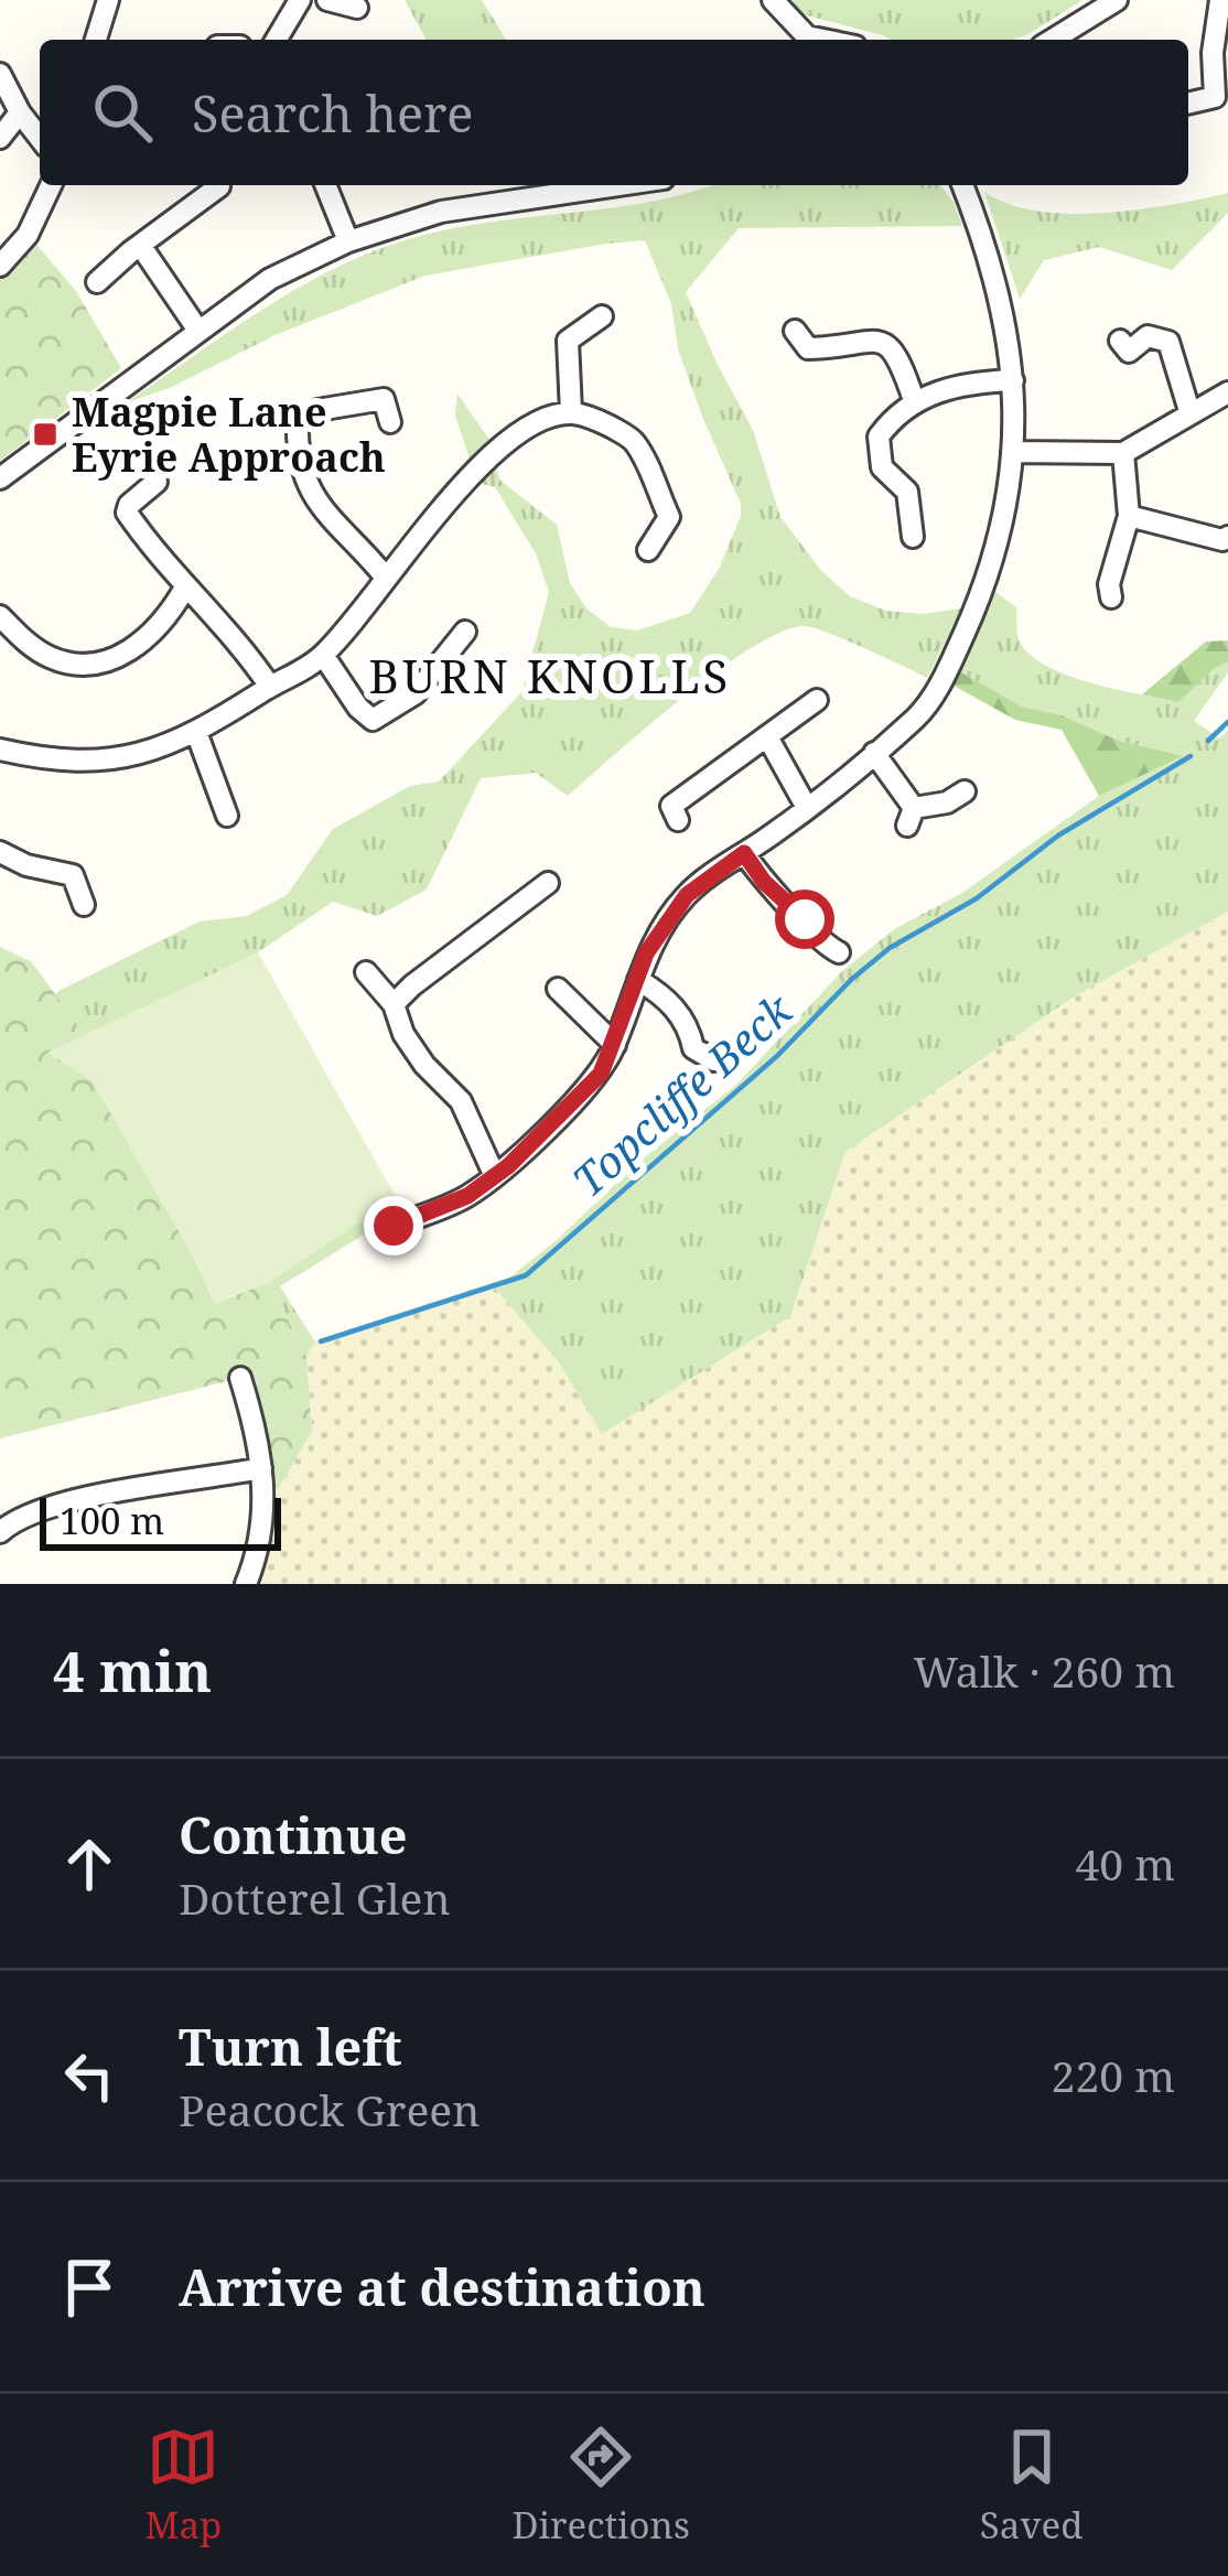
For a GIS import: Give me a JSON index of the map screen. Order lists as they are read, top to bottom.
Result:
{
  "districts": ["BURN KNOLLS"],
  "water": ["Topcliffe Beck"],
  "places": {
    "transit": ["Magpie Lane Eyrie Approach"]
  },
  "scale_bar": "100 m",
  "page": {
    "search": "Search here",
    "scale": "100 m",
    "heading": ["4 min", "Walk · 260 m"],
    "list": [
      ["Continue", "Dotterel Glen", "40 m"],
      ["Turn left", "Peacock Green", "220 m"],
      "Arrive at destination"
    ],
    "nav": ["Map", "Directions", "Saved"]
  }
}
